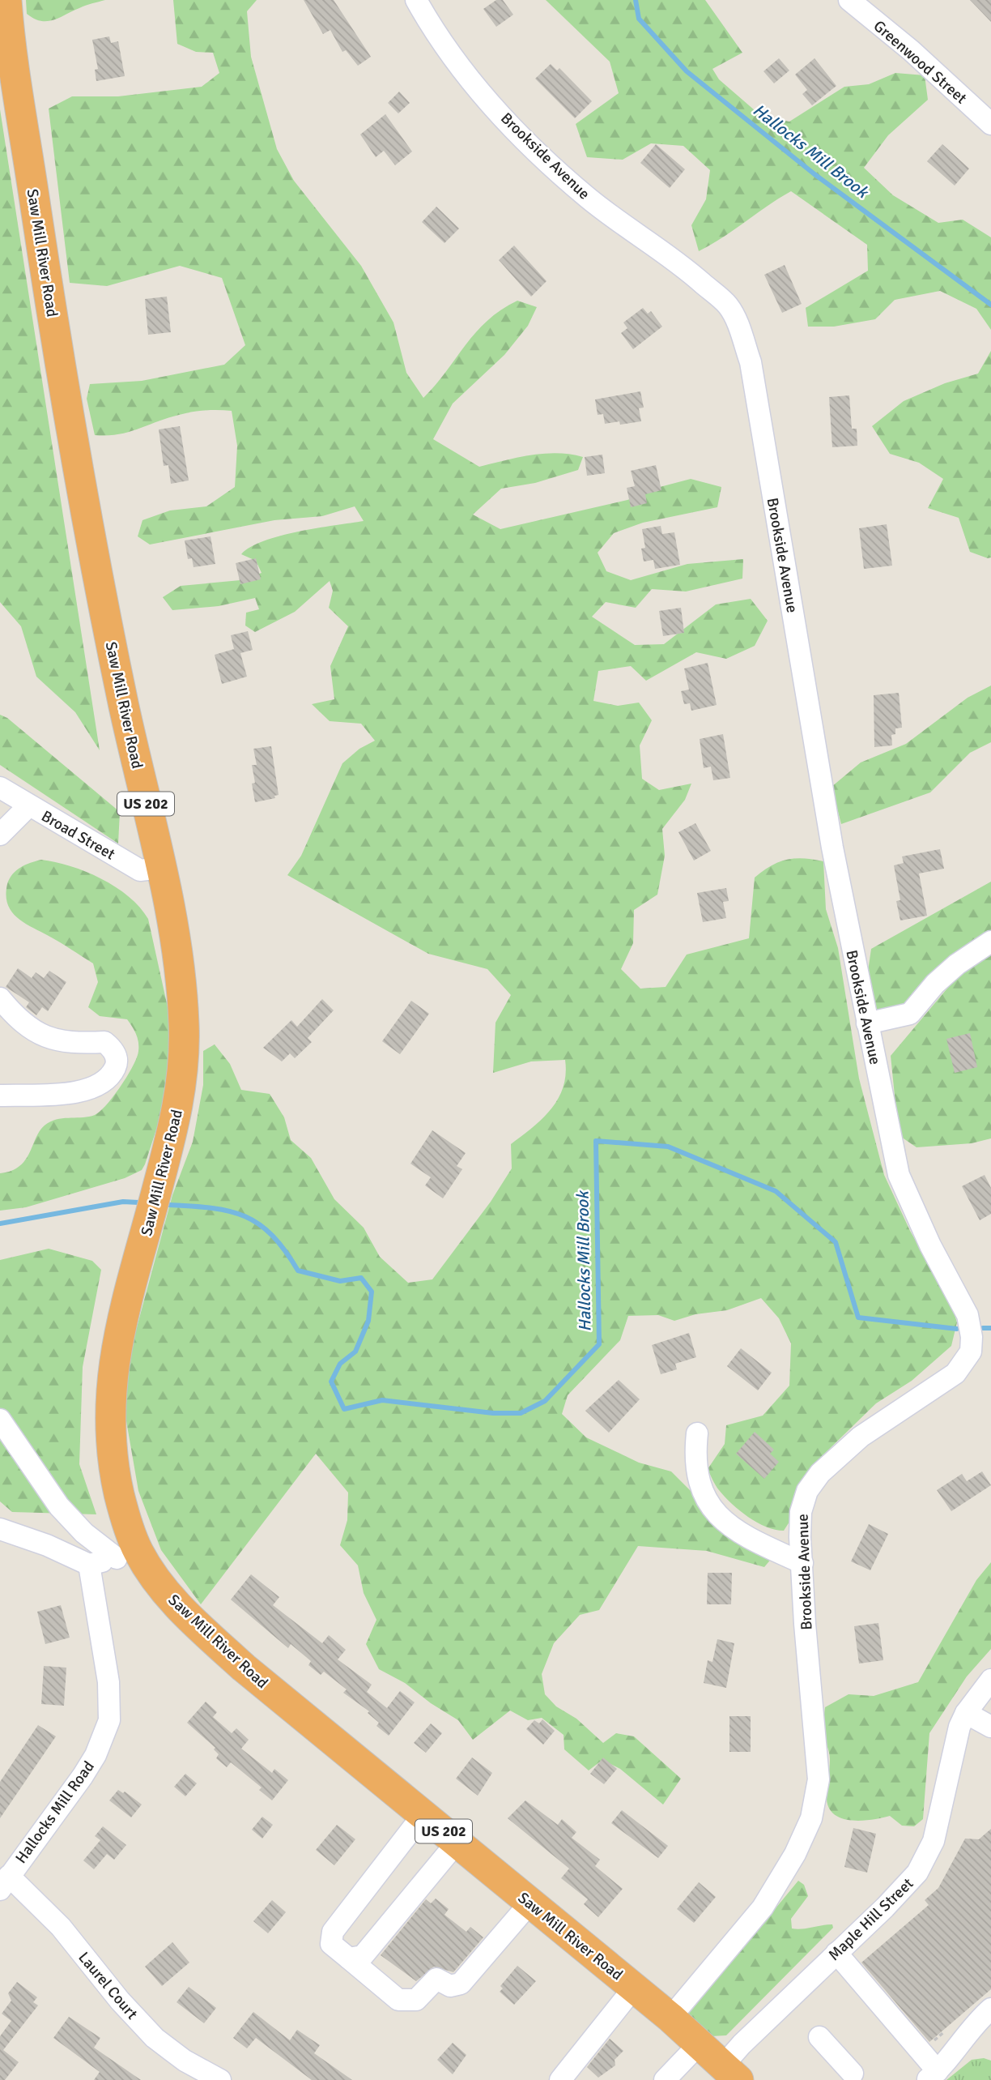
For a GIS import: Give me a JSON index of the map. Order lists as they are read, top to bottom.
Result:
{
  "streets": {
    "highway": ["Saw Mill River Road", "US 202"],
    "street": [
      "Greenwood Street",
      "Brookside Avenue",
      "Broad Street",
      "Hallocks Mill Road",
      "Maple Hill Street",
      "Laurel Court"
    ]
  },
  "crossings": [
    ["Brookside Avenue", "Saw Mill River Road"],
    ["Saw Mill River Road", "Broad Street"],
    ["Saw Mill River Road", "Maple Hill Street"],
    ["Hallocks Mill Road", "Laurel Court"]
  ],
  "water": ["Hallocks Mill Brook"]
}
